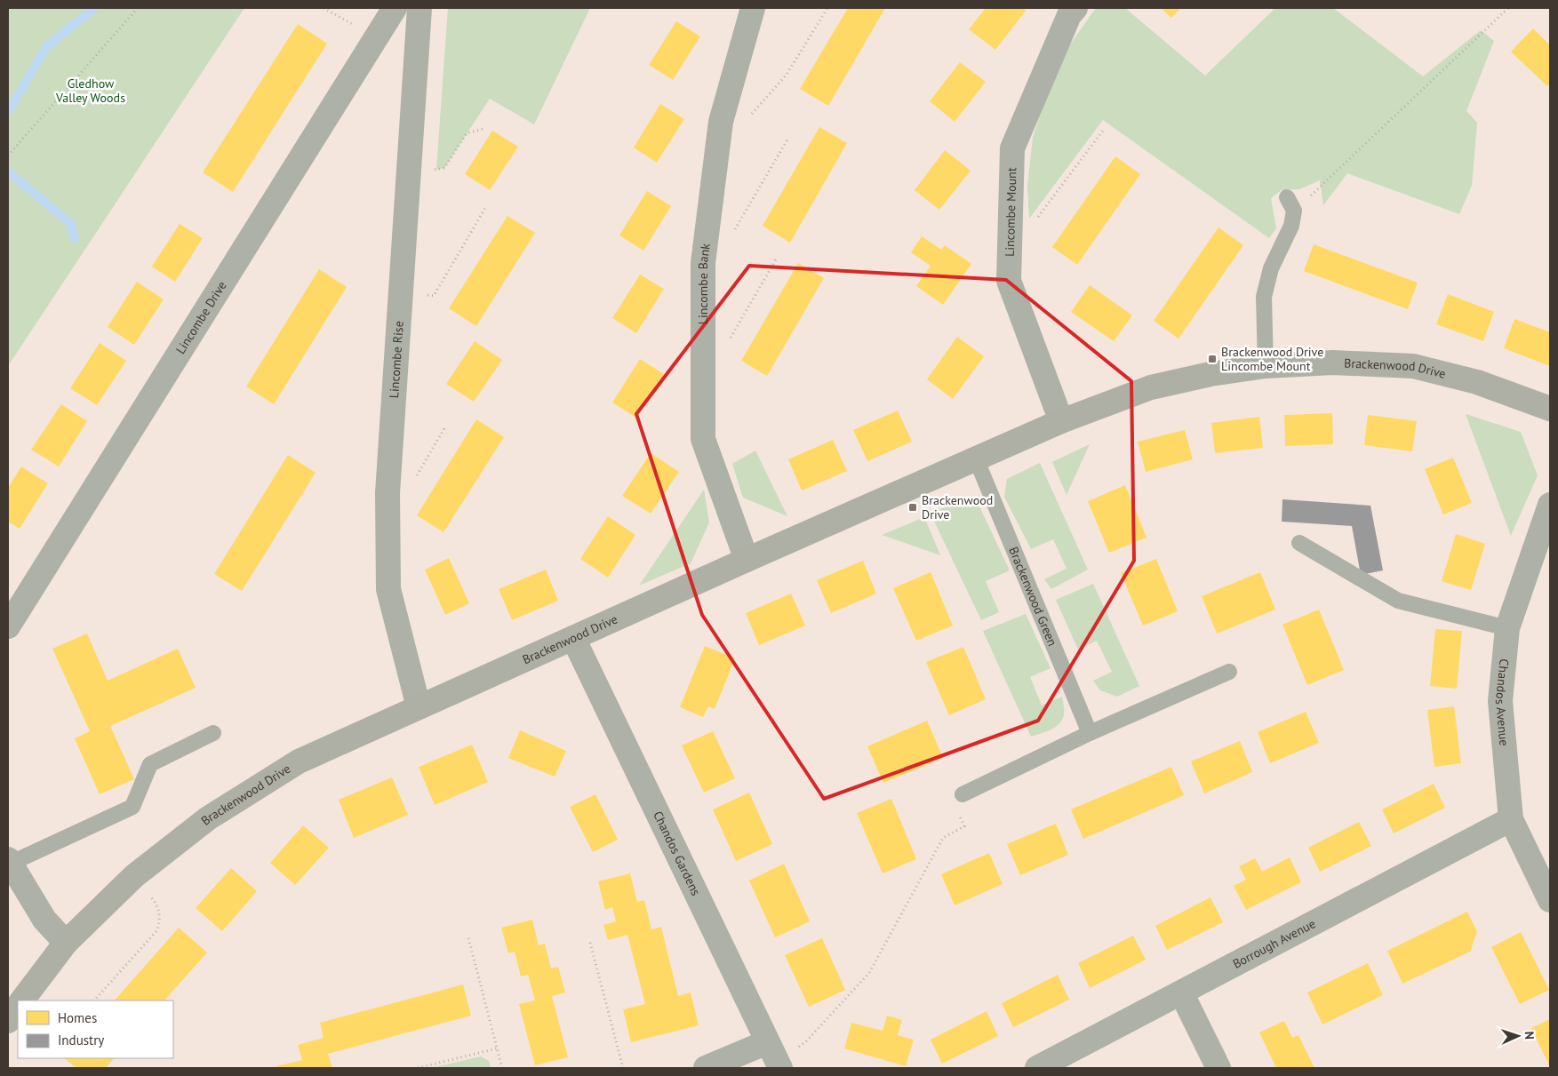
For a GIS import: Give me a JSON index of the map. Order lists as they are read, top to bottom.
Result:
{
  "streets": {
    "street": [
      "Lincombe Mount",
      "Lincombe Bank",
      "Lincombe Drive",
      "Lincombe Rise",
      "Brackenwood Drive",
      "Chandos Avenue",
      "Chandos Gardens",
      "Borrough Avenue"
    ],
    "lane": ["Brackenwood Green"]
  },
  "crossings": [
    ["Lincombe Mount", "Brackenwood Drive"],
    ["Lincombe Bank", "Brackenwood Drive"],
    ["Lincombe Rise", "Brackenwood Drive"],
    ["Brackenwood Drive", "Brackenwood Green"],
    ["Brackenwood Drive", "Chandos Gardens"],
    ["Chandos Avenue", "Borrough Avenue"]
  ],
  "parks": ["Gledhow Valley Woods"],
  "places": {
    "transit": ["Brackenwood Drive Lincombe Mount", "Brackenwood Drive"]
  },
  "legend": ["Homes", "Industry"],
  "north": "right"
}
